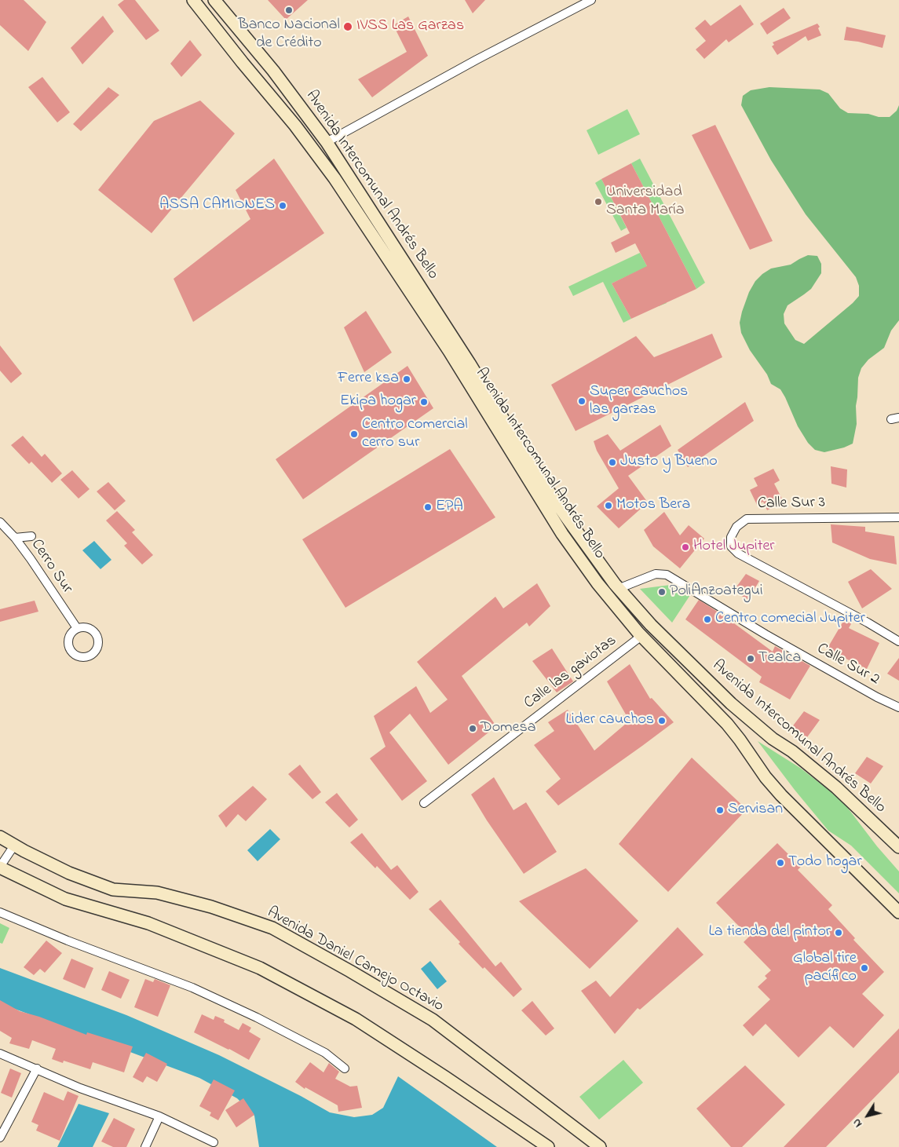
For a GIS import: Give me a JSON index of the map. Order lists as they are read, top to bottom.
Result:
{
  "streets": {
    "main road": ["Avenida Intercomunal Andrés Bello", "Avenida Daniel Camejo Octavio"],
    "street": [
      "Calle Sur 3",
      "Cerro Sur",
      "Calle Sur 2",
      "Calle las gaviotas"
    ]
  },
  "crossings": [
    ["Avenida Intercomunal Andrés Bello", "Calle Sur 2"],
    ["Avenida Intercomunal Andrés Bello", "Calle las gaviotas"]
  ],
  "places": [
    "Banco Nacional de Crédito",
    "IVSS Las Garzas",
    "Universidad Santa María",
    "ASSA CAMIONES",
    "Ferre ksa",
    "Super cauchos las garzas",
    "Ekipa hogar",
    "Centro comercial cerro sur",
    "Justo y Bueno",
    "Motos Bera",
    "EPA",
    "Hotel Jupiter",
    "PoliAnzoategui",
    "Centro comecial Jupiter",
    "Tealca",
    "Lider cauchos",
    "Domesa",
    "Servisan",
    "Todo hogar",
    "La tienda del pintor",
    "Global tire pacífico"
  ],
  "north": "bottom left"
}
